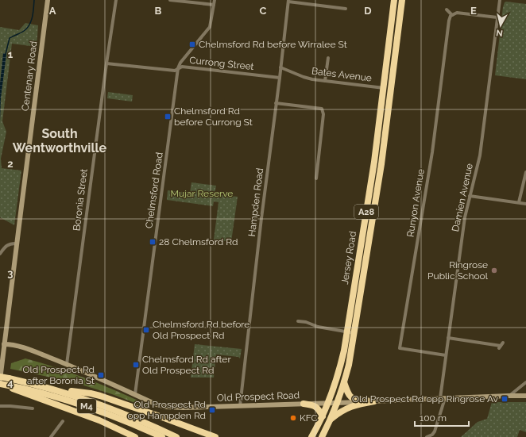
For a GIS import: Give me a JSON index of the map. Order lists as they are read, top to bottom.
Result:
{
  "streets": {
    "highway": ["A28", "Jersey Road", "M4"],
    "main road": ["Centenary Road", "Old Prospect Road"],
    "street": [
      "Currong Street",
      "Bates Avenue",
      "Chelmsford Road",
      "Damien Avenue",
      "Boronia Street",
      "Hampden Road",
      "Runyon Avenue"
    ]
  },
  "crossings": [
    ["Currong Street", "Chelmsford Road"],
    ["Currong Street", "Boronia Street"],
    ["Currong Street", "Hampden Road"],
    ["Bates Avenue", "Hampden Road"],
    ["Bates Avenue", "Jersey Road"],
    ["Centenary Road", "Old Prospect Road"],
    ["Centenary Road", "M4"],
    ["Chelmsford Road", "Old Prospect Road"],
    ["Damien Avenue", "Runyon Avenue"],
    ["Damien Avenue", "Old Prospect Road"],
    ["Boronia Street", "Old Prospect Road"],
    ["Hampden Road", "Old Prospect Road"],
    ["Jersey Road", "Old Prospect Road"]
  ],
  "districts": ["South Wentworthville"],
  "parks": ["Mujar Reserve"],
  "places": {
    "transit": [
      "Chelmsford Rd before Wirralee St",
      "Chelmsford Rd before Currong St",
      "28 Chelmsford Rd",
      "Chelmsford Rd before Old Prospect Rd",
      "Chelmsford Rd after Old Prospect Rd",
      "Old Prospect Rd after Boronia St",
      "Old Prospect Rd opp Ringrose Av",
      "Old Prospect Rd opp Hampden Rd"
    ],
    "other": ["Ringrose Public School", "KFC"]
  },
  "scale_bar": "100 m",
  "north": "bottom",
  "grid": {
    "columns": [
      "A",
      "B",
      "C",
      "D",
      "E"
    ],
    "rows": [
      "1",
      "2",
      "3",
      "4"
    ]
  }
}
